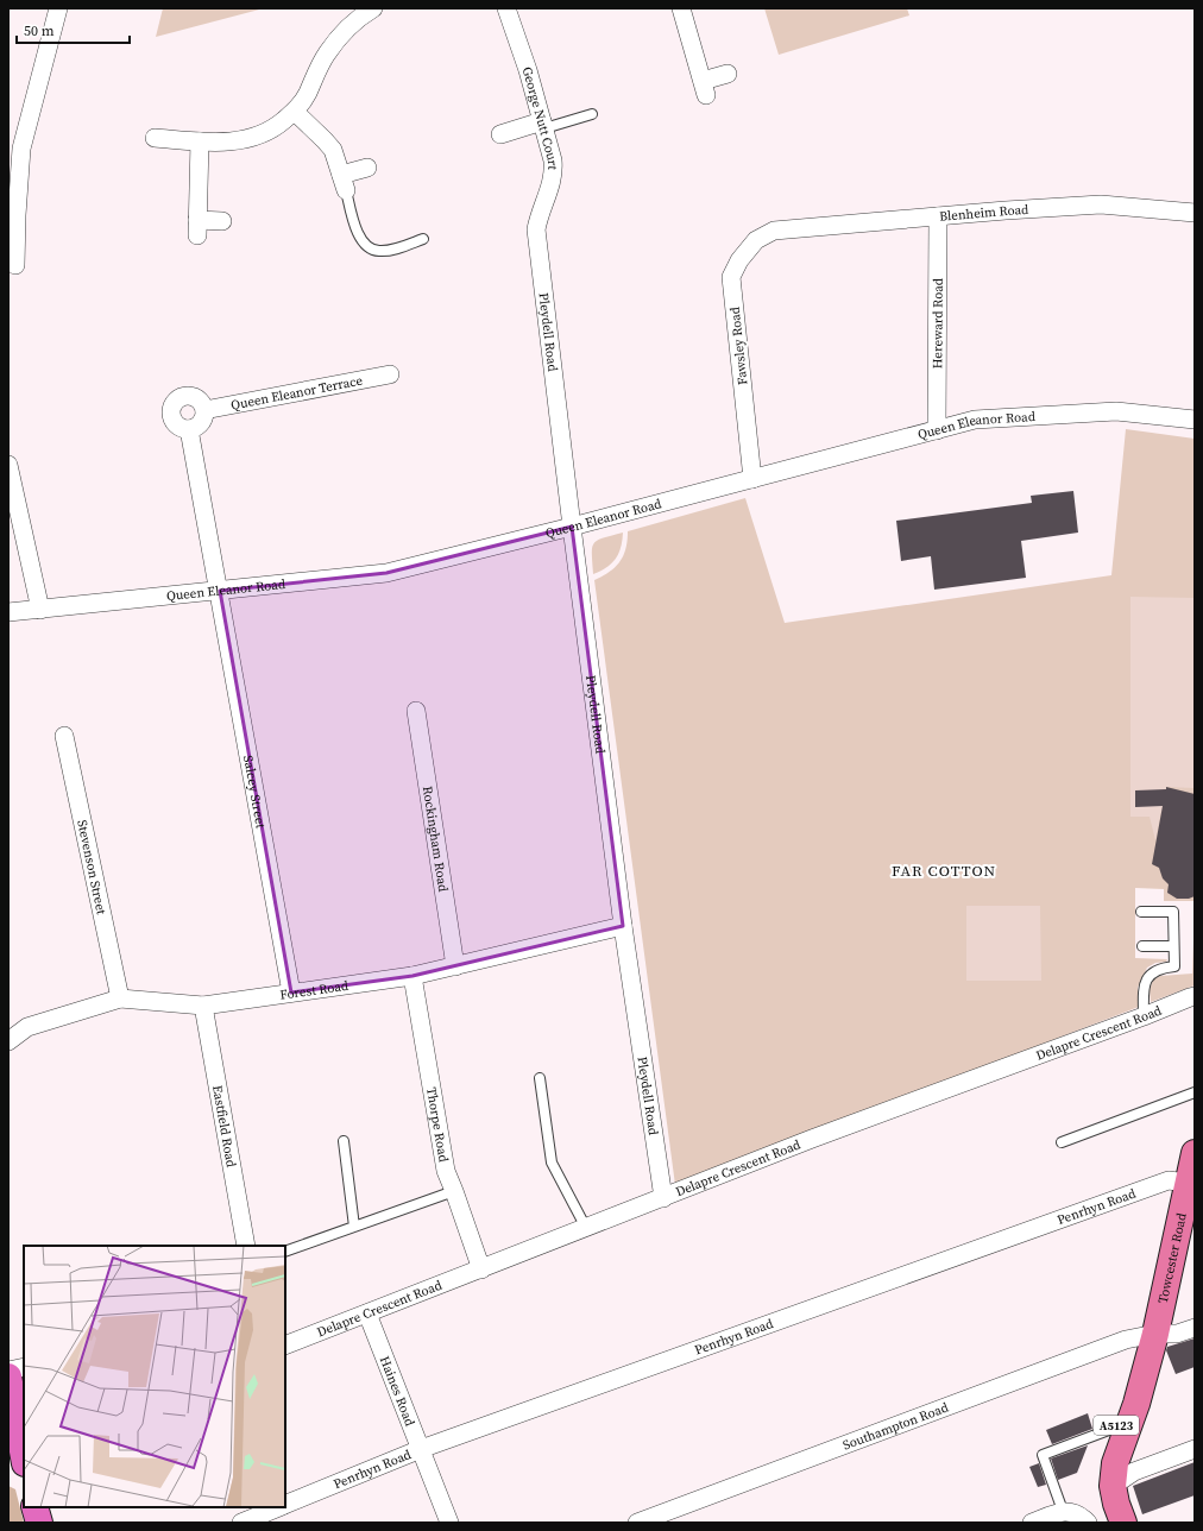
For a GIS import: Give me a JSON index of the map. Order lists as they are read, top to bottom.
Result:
{
  "streets": {
    "main road": ["Towcester Road", "A5123"],
    "street": [
      "George Nutt Court",
      "Blenheim Road",
      "Hereward Road",
      "Pleydell Road",
      "Fawsley Road",
      "Queen Eleanor Terrace",
      "Queen Eleanor Road",
      "Salcey Street",
      "Rockingham Road",
      "Stevenson Street",
      "Forest Road",
      "Delapre Crescent Road",
      "Thorpe Road",
      "Eastfield Road",
      "Penrhyn Road",
      "Haines Road",
      "Southampton Road"
    ]
  },
  "crossings": [
    ["George Nutt Court", "Pleydell Road"],
    ["Blenheim Road", "Hereward Road"],
    ["Blenheim Road", "Fawsley Road"],
    ["Hereward Road", "Queen Eleanor Road"],
    ["Pleydell Road", "Queen Eleanor Road"],
    ["Pleydell Road", "Forest Road"],
    ["Pleydell Road", "Delapre Crescent Road"],
    ["Fawsley Road", "Queen Eleanor Road"],
    ["Queen Eleanor Road", "Salcey Street"],
    ["Salcey Street", "Forest Road"],
    ["Rockingham Road", "Forest Road"],
    ["Stevenson Street", "Forest Road"],
    ["Forest Road", "Thorpe Road"],
    ["Forest Road", "Eastfield Road"],
    ["Delapre Crescent Road", "Thorpe Road"],
    ["Delapre Crescent Road", "Haines Road"],
    ["Penrhyn Road", "Towcester Road"],
    ["Penrhyn Road", "Haines Road"],
    ["Towcester Road", "Southampton Road"]
  ],
  "districts": ["FAR COTTON"],
  "scale_bar": "50 m"
}
